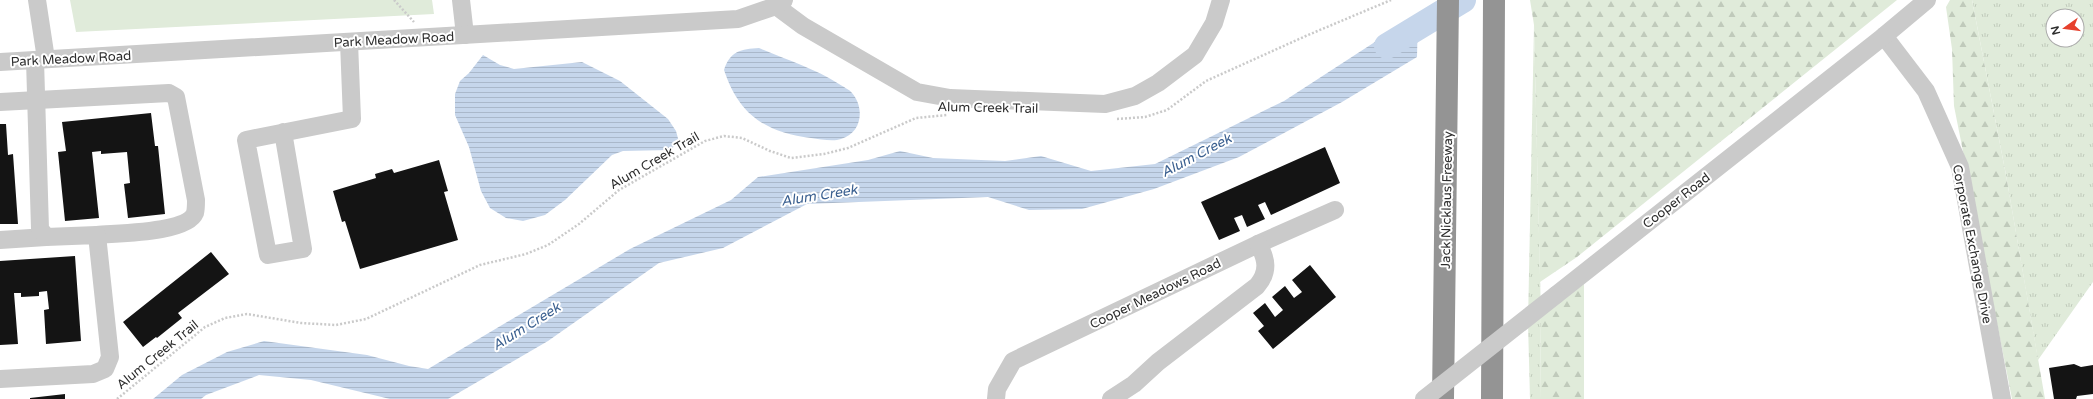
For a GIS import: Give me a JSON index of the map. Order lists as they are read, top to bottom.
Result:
{
  "streets": {
    "highway": ["Jack Nicklaus Freeway"],
    "street": [
      "Park Meadow Road",
      "Cooper Road",
      "Corporate Exchange Drive",
      "Cooper Meadows Road"
    ],
    "path": ["Alum Creek Trail"]
  },
  "crossings": [
    ["Cooper Road", "Corporate Exchange Drive"]
  ],
  "water": ["Alum Creek"],
  "north": "left"
}
